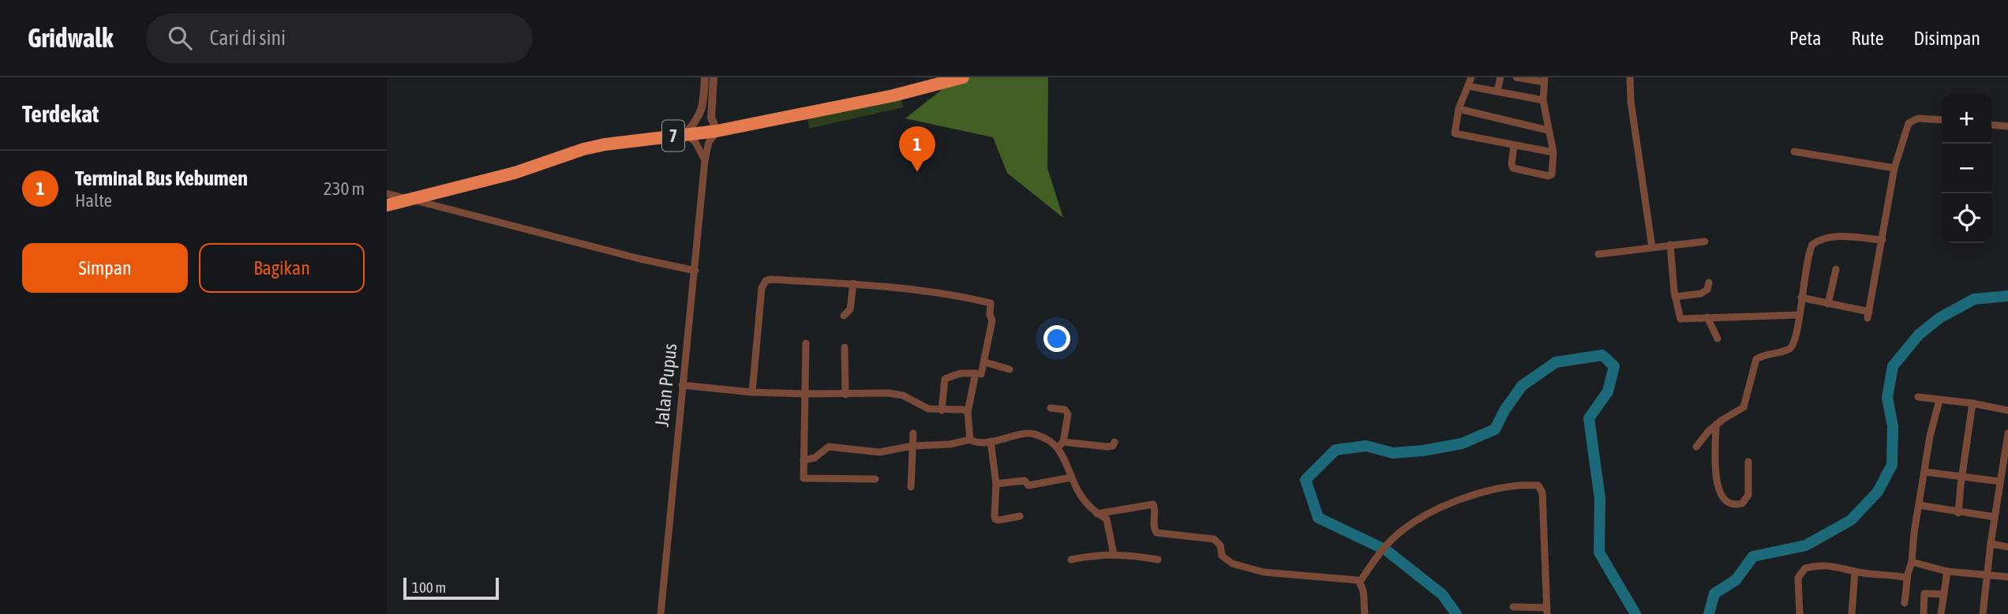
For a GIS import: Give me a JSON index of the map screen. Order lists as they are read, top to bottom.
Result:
{
  "streets": {
    "highway": ["7"],
    "street": ["Jalan Pupus"]
  },
  "crossings": [
    ["7", "Jalan Pupus"]
  ],
  "scale_bar": "100 m",
  "page": {
    "header": "Gridwalk",
    "search": "Cari di sini",
    "nav": ["Peta", "Rute", "Disimpan"],
    "heading": "Terdekat",
    "map_buttons": ["+", "−"],
    "pins": "1",
    "list": [
      {
        "mark": "1",
        "name": "Terminal Bus Kebumen",
        "note": "Halte",
        "value": "230 m"
      }
    ],
    "buttons": ["Simpan", "Bagikan"],
    "scale": "100 m"
  }
}
